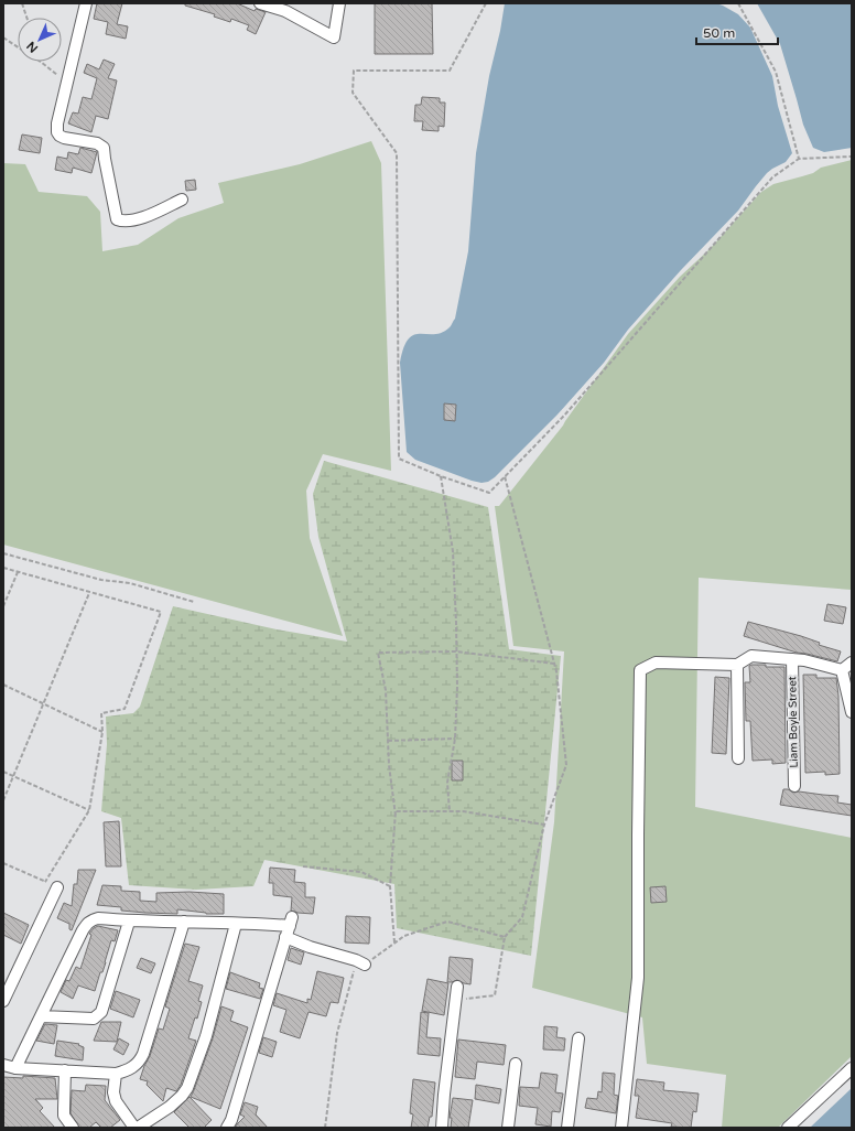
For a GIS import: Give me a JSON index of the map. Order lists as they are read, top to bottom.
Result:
{
  "streets": {
    "street": ["Liam Boyle Street"]
  },
  "scale_bar": "50 m",
  "north": "bottom left"
}
